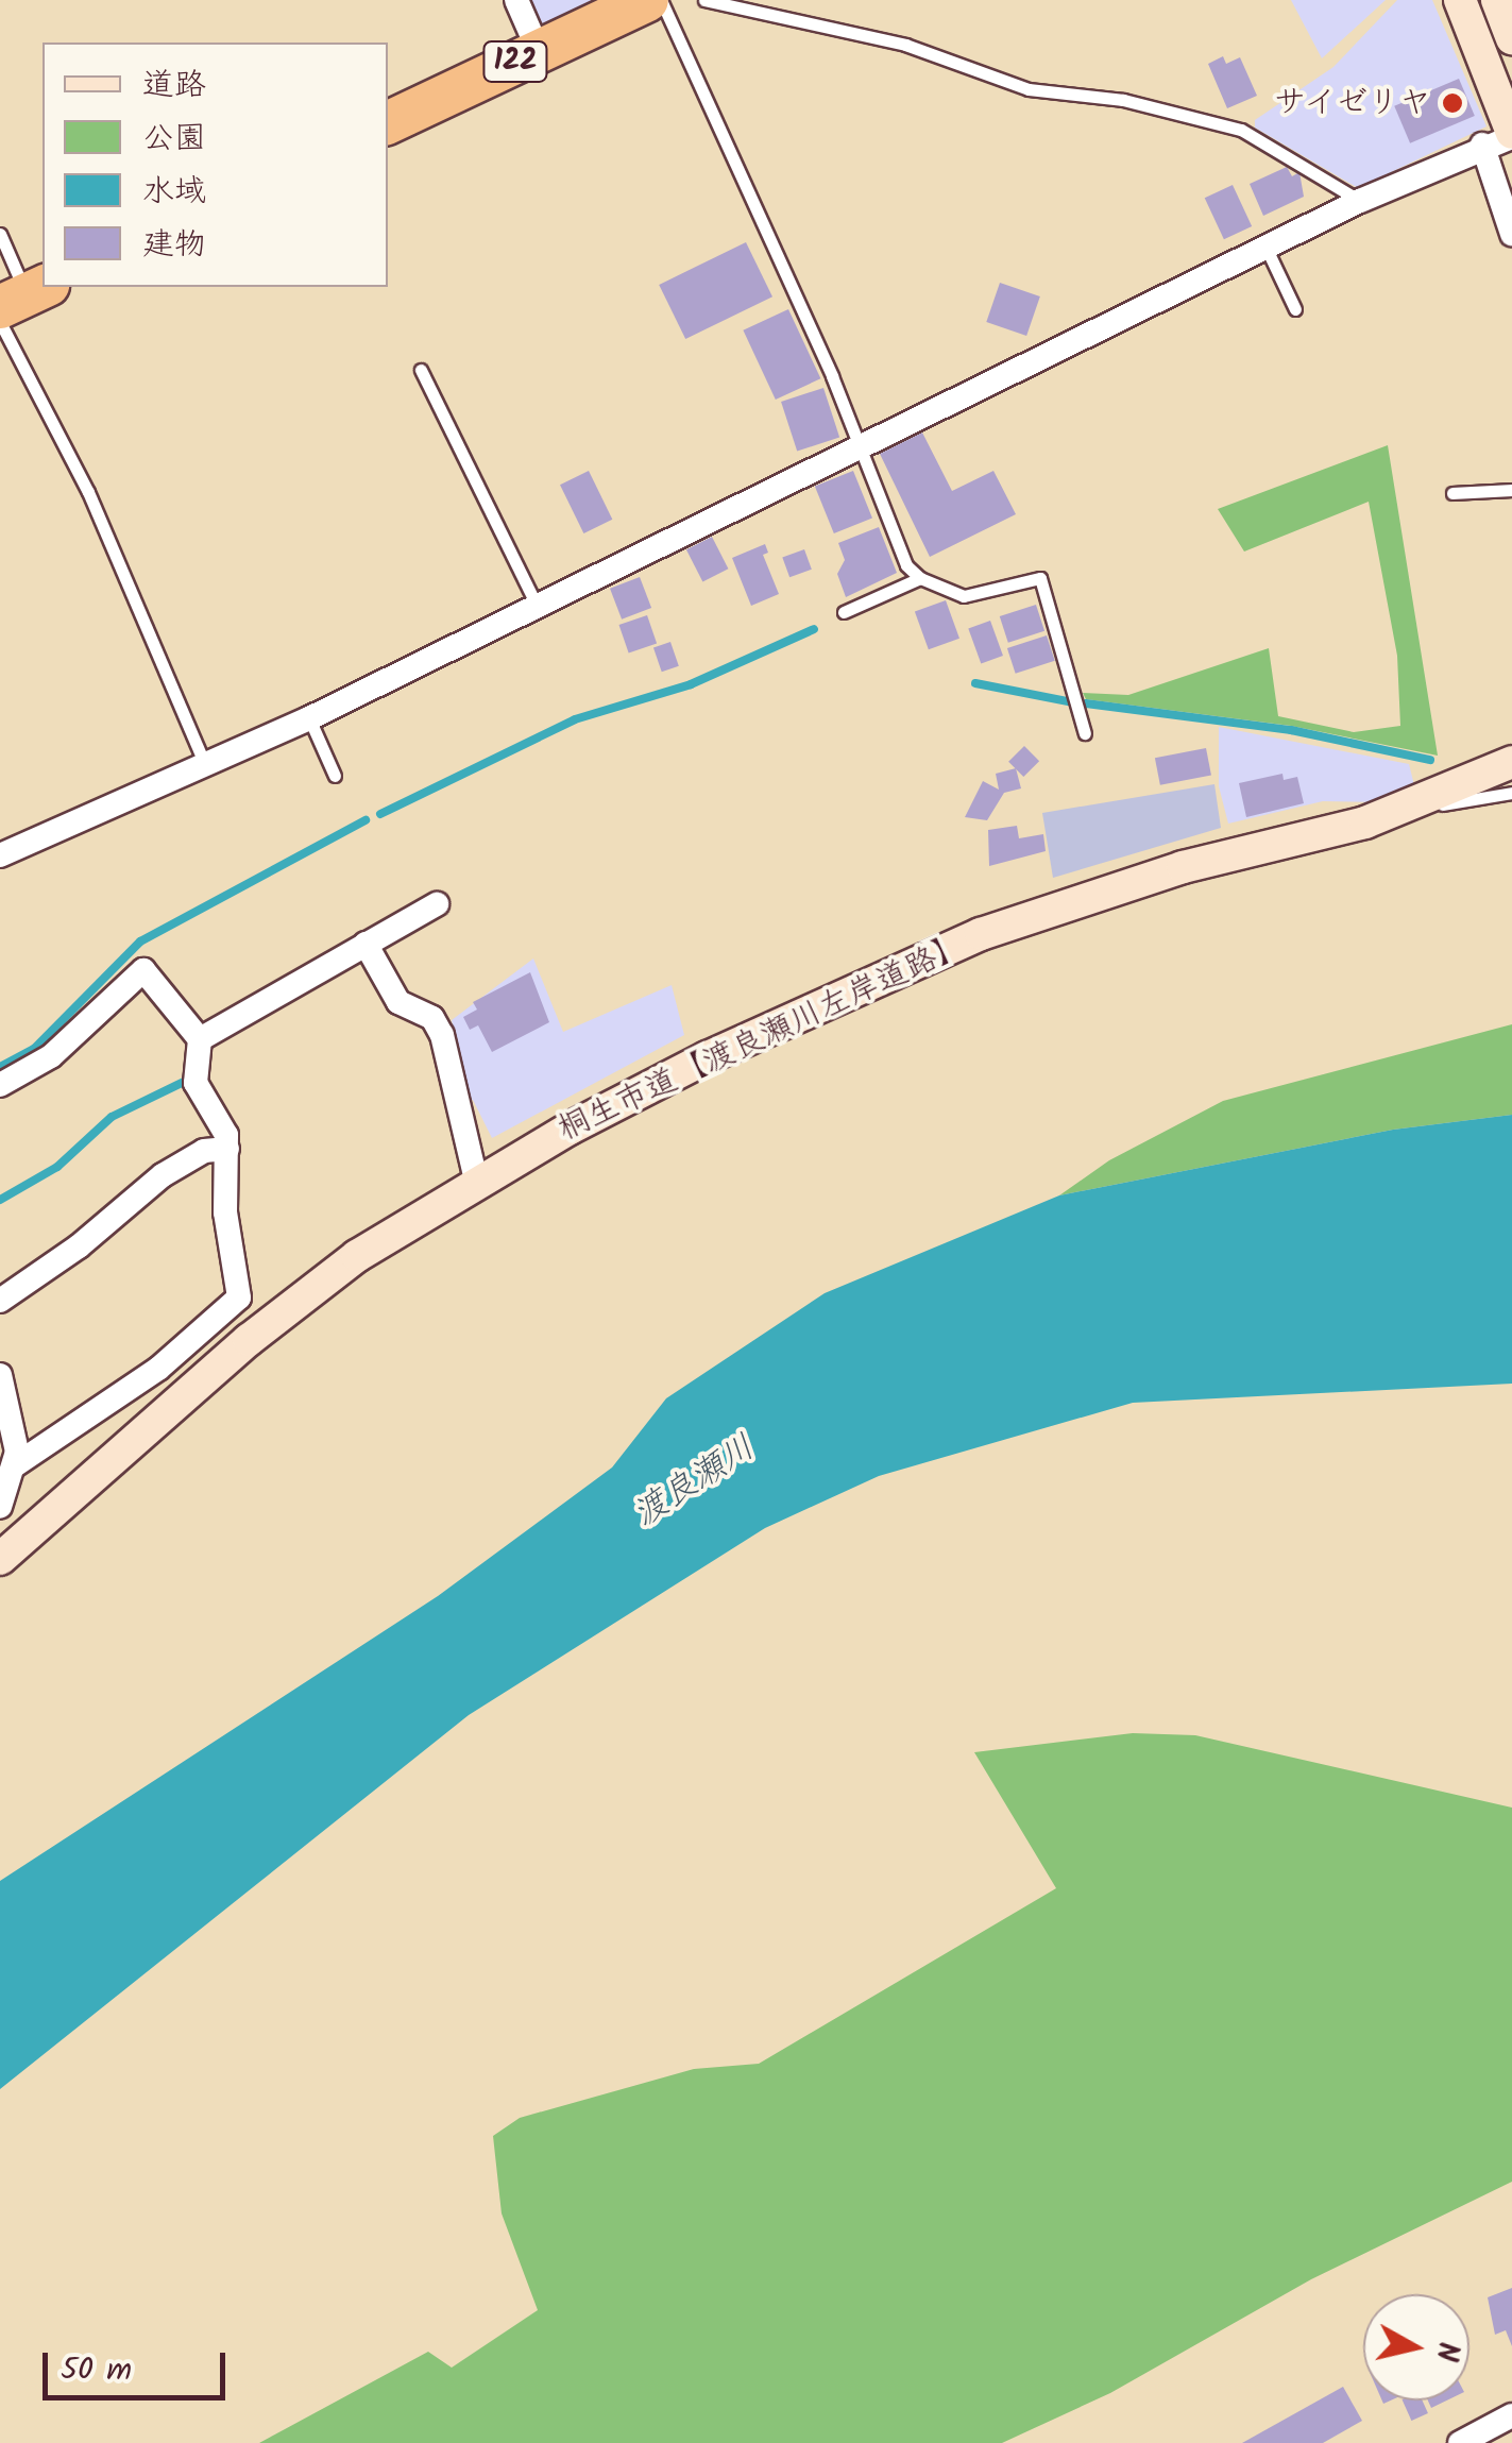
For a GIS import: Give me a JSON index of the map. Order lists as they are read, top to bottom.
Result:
{
  "streets": {
    "highway": ["122"],
    "street": ["桐生市道【渡良瀬川左岸道路】"]
  },
  "water": ["渡良瀬川"],
  "places": ["サイゼリヤ"],
  "legend": [
    "道路",
    "公園",
    "水域",
    "建物"
  ],
  "scale_bar": "50 m",
  "north": "right"
}
